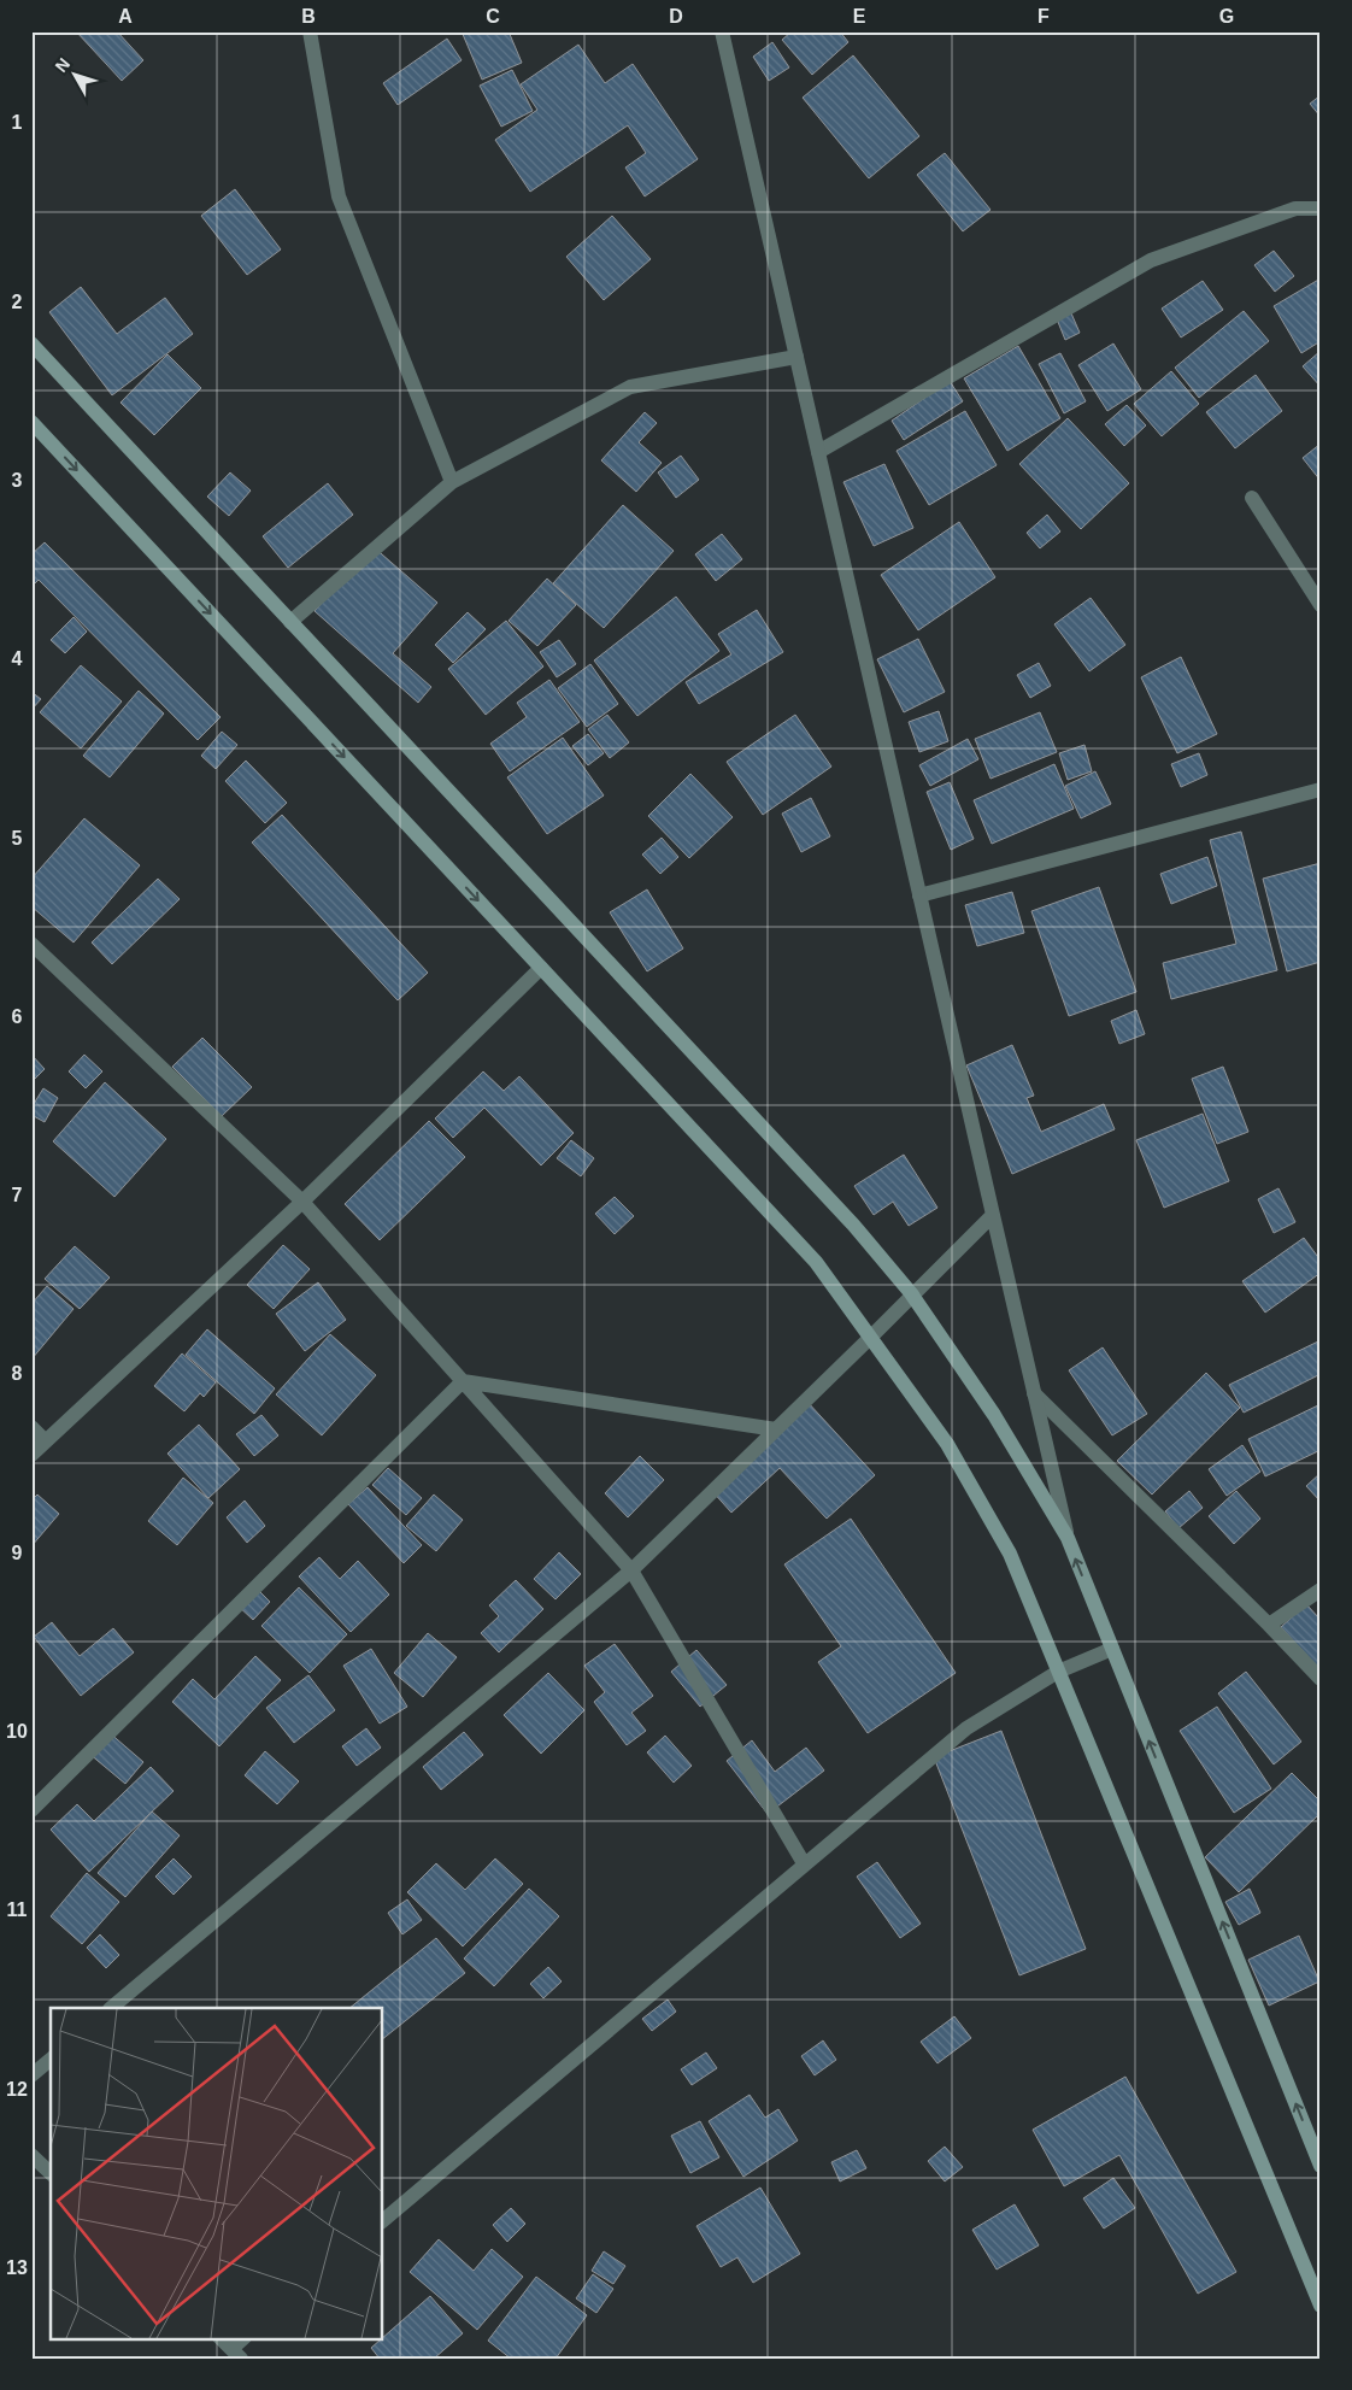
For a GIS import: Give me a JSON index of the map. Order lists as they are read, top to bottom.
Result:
{
  "north": "top left",
  "grid": {
    "columns": [
      "A",
      "B",
      "C",
      "D",
      "E",
      "F",
      "G"
    ],
    "rows": [
      "1",
      "2",
      "3",
      "4",
      "5",
      "6",
      "7",
      "8",
      "9",
      "10",
      "11",
      "12",
      "13"
    ]
  }
}
